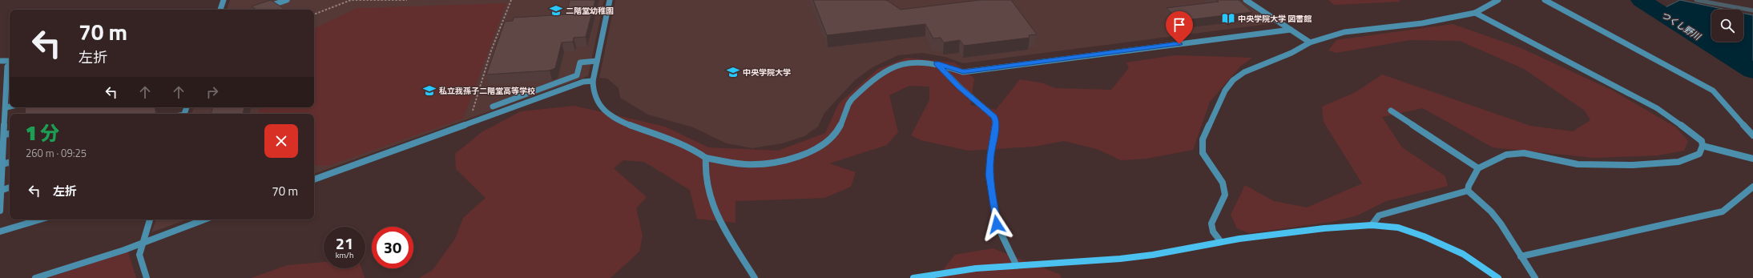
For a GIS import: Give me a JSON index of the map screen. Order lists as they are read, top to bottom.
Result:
{
  "water": ["つくし野川"],
  "places": {
    "school or university": ["二階堂幼稚園", "中央学院大学", "私立我孫子二階堂高等学校"],
    "library": ["中央学院大学 図書館"]
  },
  "page": {
    "turn": ["70 m", "左折"],
    "heading": ["1 分", "260 m · 09:25"],
    "list": [
      {
        "name": "左折",
        "value": "70 m"
      }
    ],
    "speed": "21 km/h",
    "limit": "30"
  }
}
